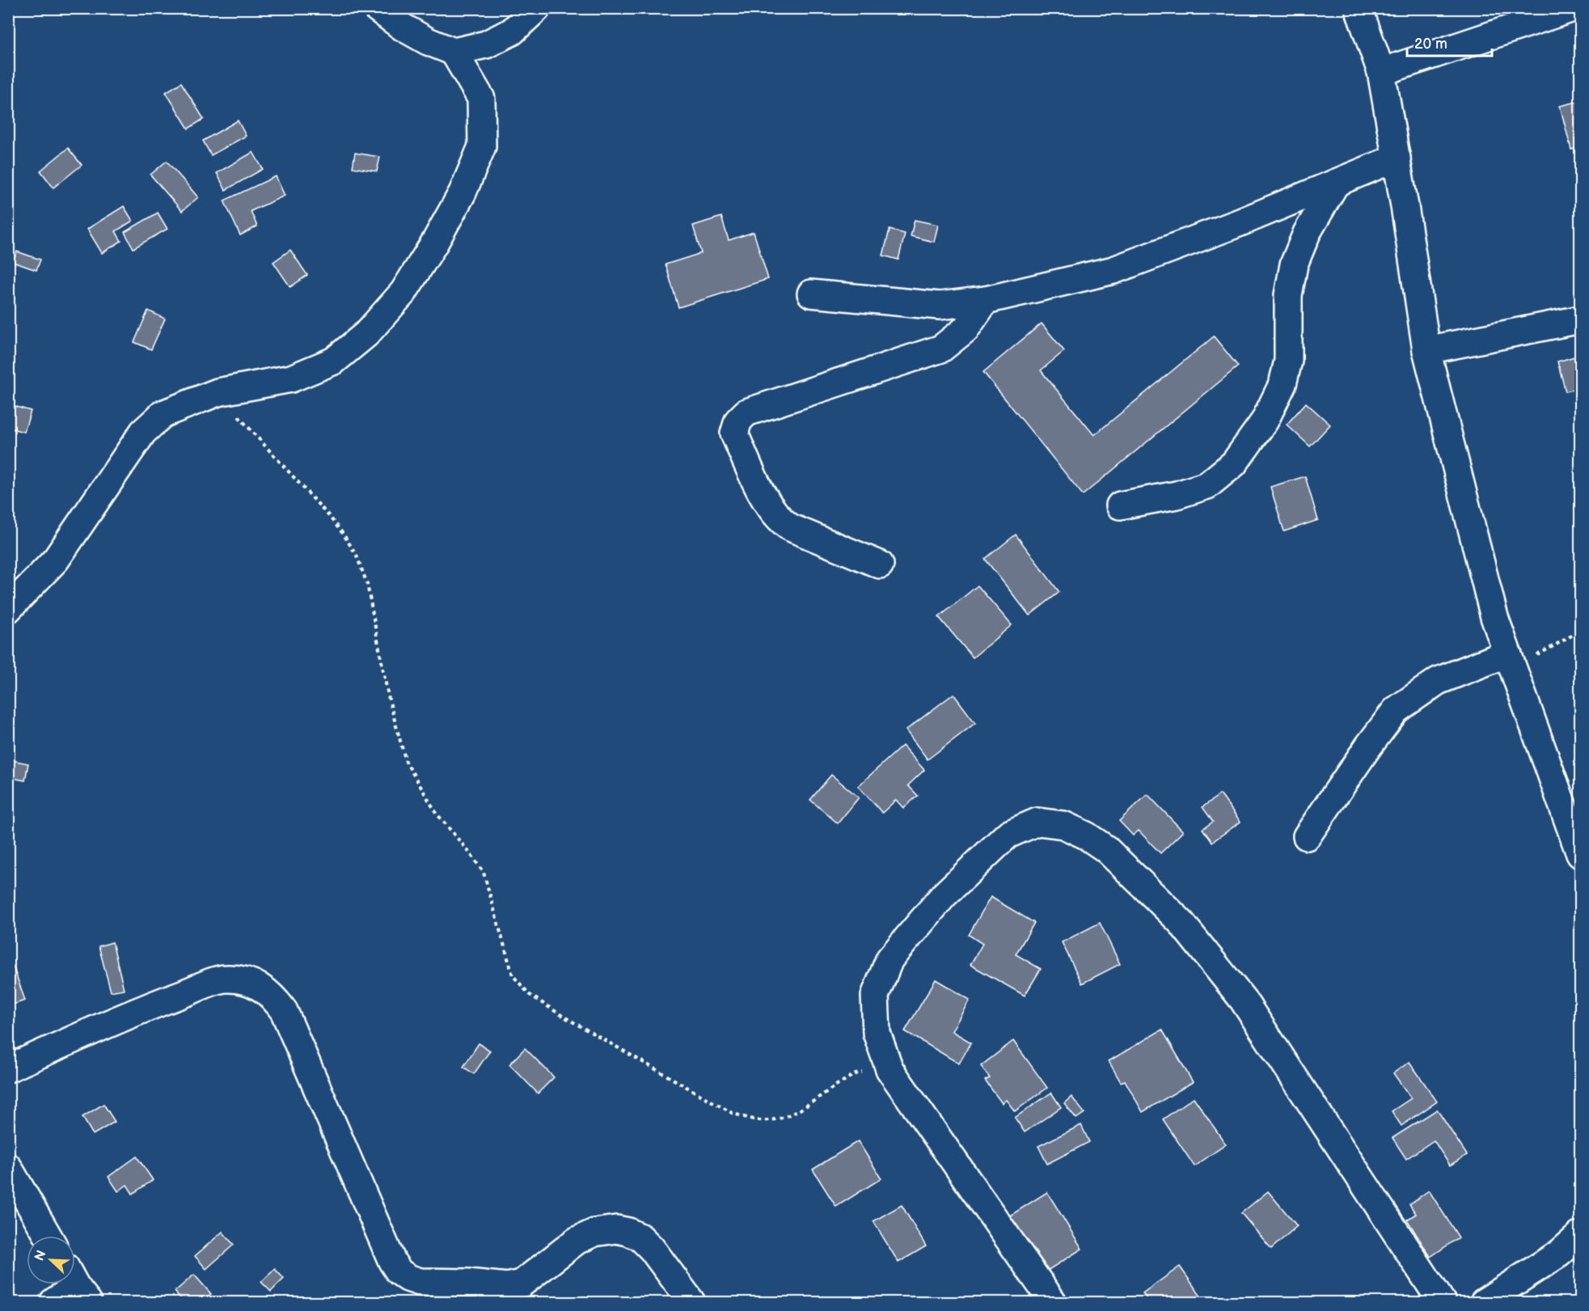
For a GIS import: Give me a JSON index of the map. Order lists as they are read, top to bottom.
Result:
{
  "scale_bar": "20 m",
  "north": "top left"
}
